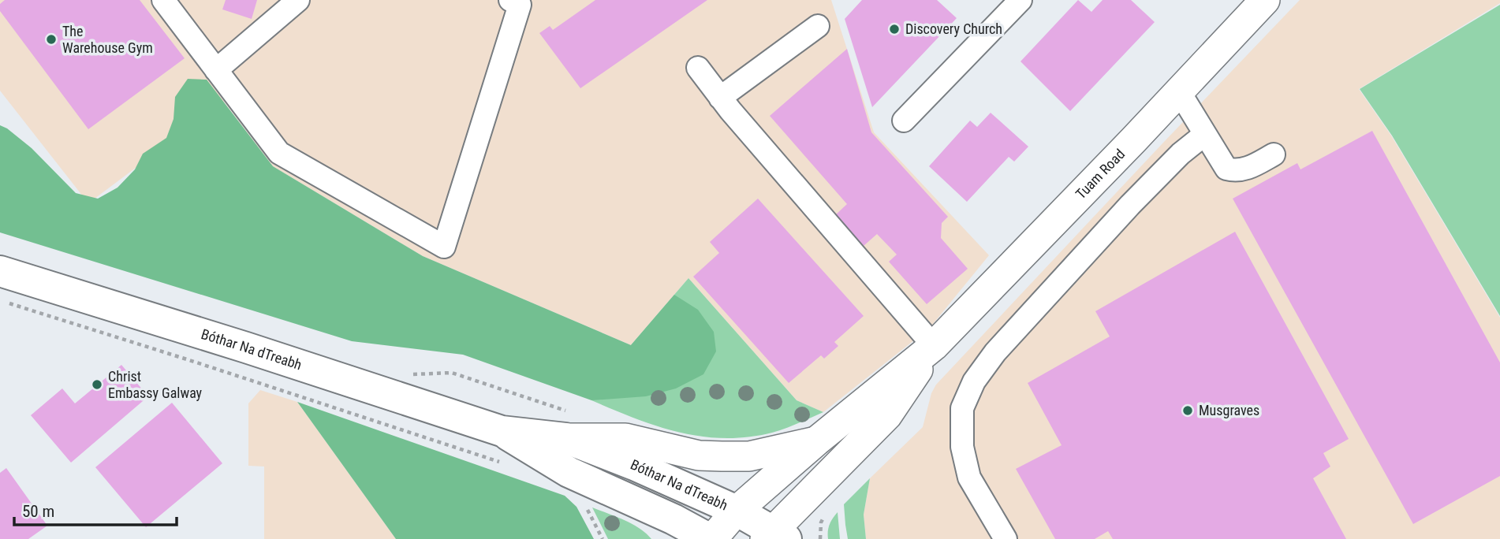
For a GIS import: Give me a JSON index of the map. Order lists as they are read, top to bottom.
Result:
{
  "streets": {
    "highway": ["Bóthar Na dTreabh"],
    "main road": ["Tuam Road"]
  },
  "crossings": [
    ["Tuam Road", "Bóthar Na dTreabh"]
  ],
  "places": [
    "Discovery Church",
    "The Warehouse Gym",
    "Christ Embassy Galway",
    "Musgraves"
  ],
  "scale_bar": "50 m"
}
